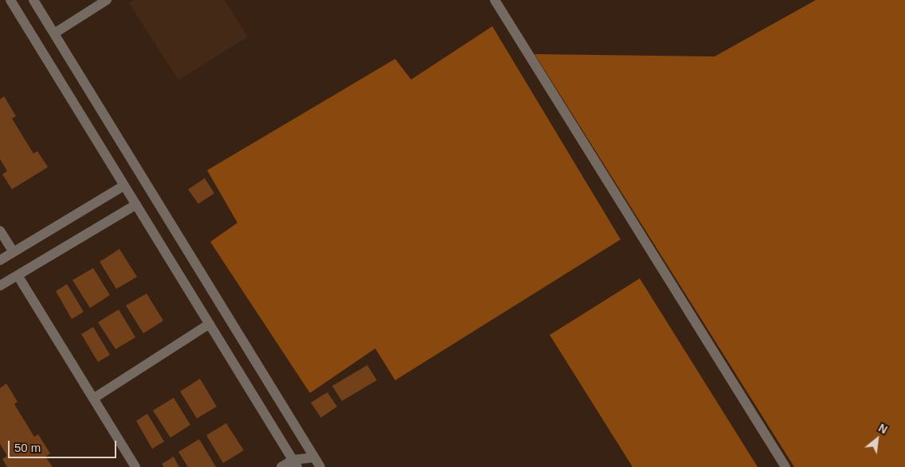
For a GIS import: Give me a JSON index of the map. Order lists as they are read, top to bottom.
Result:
{
  "scale_bar": "50 m",
  "north": "top right"
}
